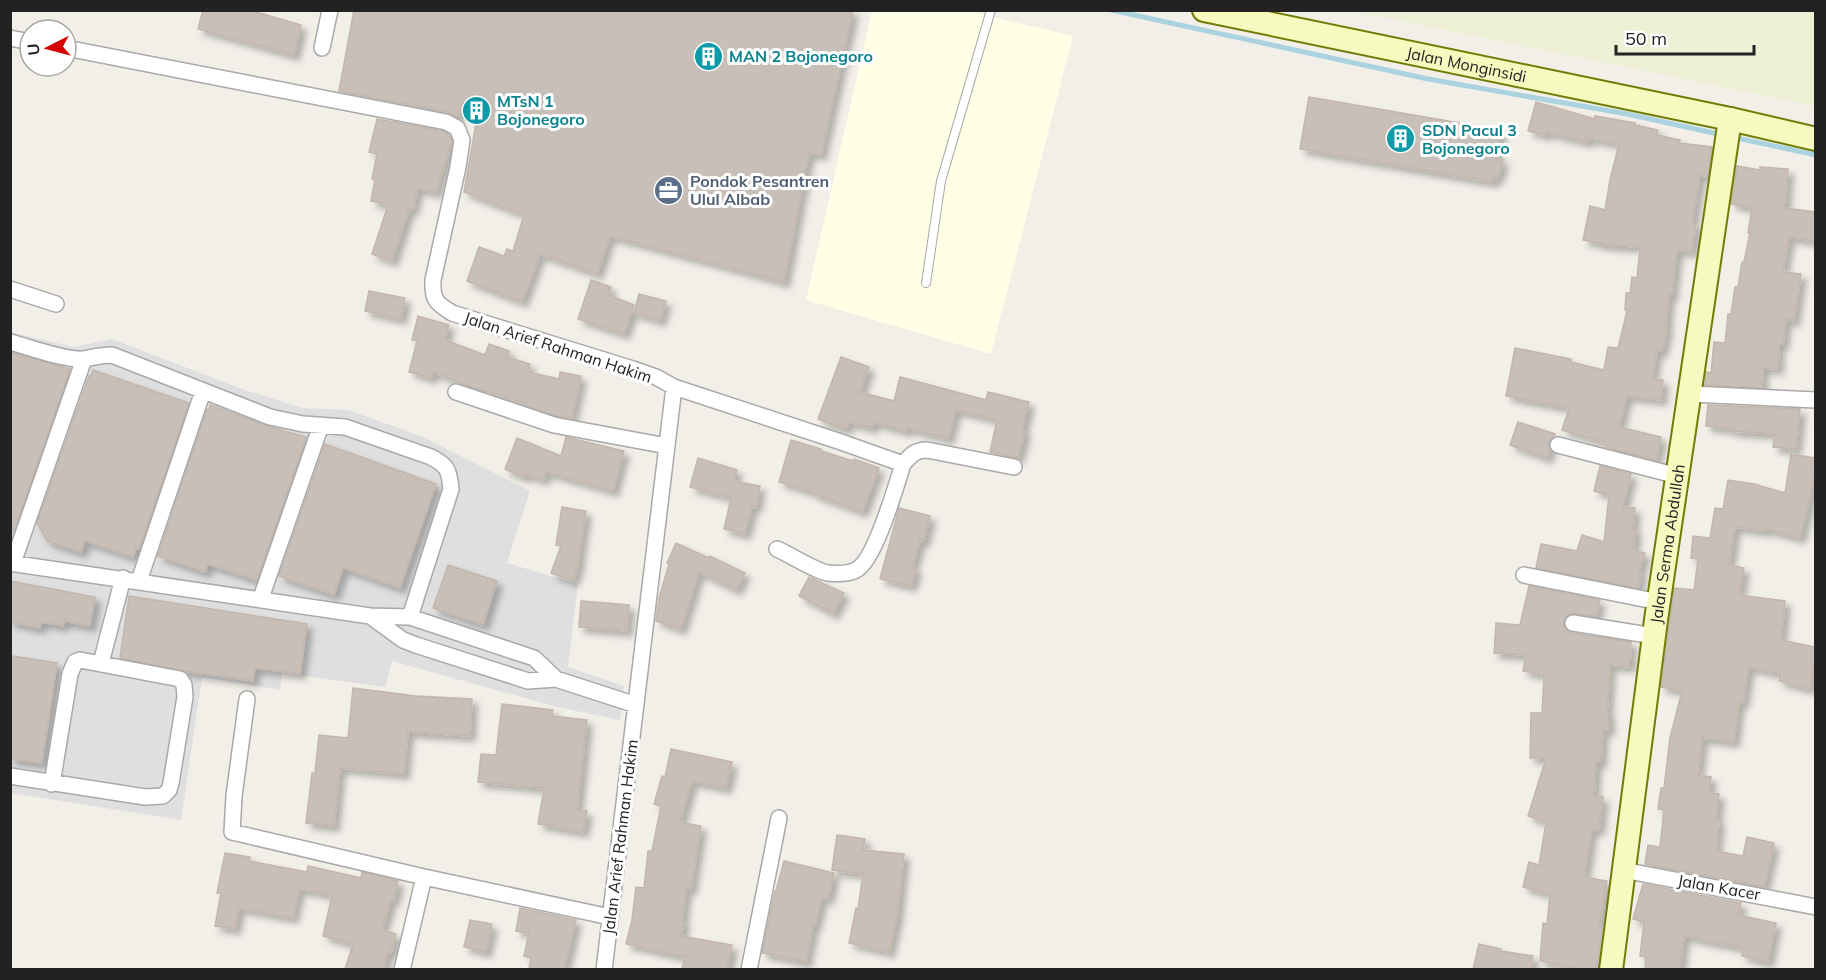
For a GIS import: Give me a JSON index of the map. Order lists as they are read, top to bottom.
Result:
{
  "streets": {
    "main road": ["Jalan Monginsidi", "Jalan Serma Abdullah"],
    "street": ["Jalan Arief Rahman Hakim", "Jalan Kacer"]
  },
  "crossings": [
    ["Jalan Monginsidi", "Jalan Serma Abdullah"],
    ["Jalan Serma Abdullah", "Jalan Kacer"]
  ],
  "places": {
    "building": ["MAN 2 Bojonegoro", "MTsN 1 Bojonegoro", "SDN Pacul 3 Bojonegoro"],
    "office": ["Pondok Pesantren Ulul Albab"]
  },
  "scale_bar": "50 m",
  "north": "left"
}
